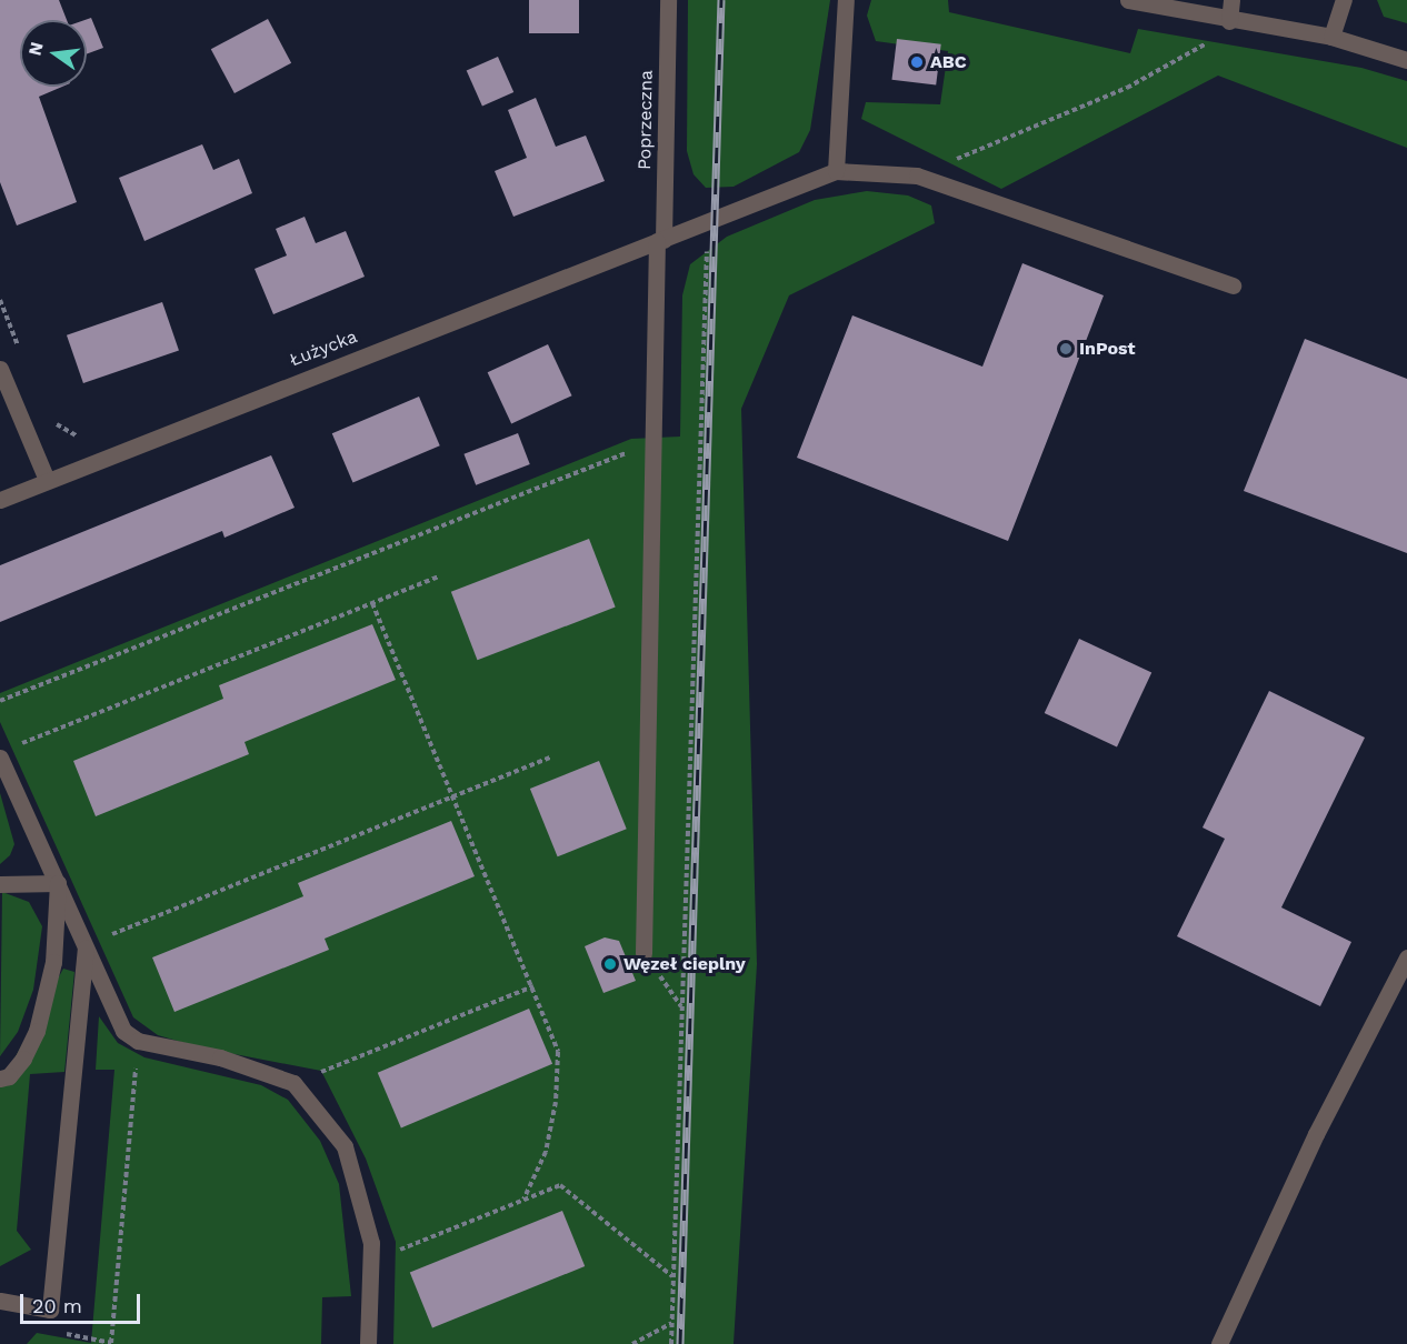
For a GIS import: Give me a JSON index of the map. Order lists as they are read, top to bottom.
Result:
{
  "streets": {
    "street": ["Poprzeczna", "Łużycka"]
  },
  "crossings": [
    ["Poprzeczna", "Łużycka"]
  ],
  "places": ["ABC", "InPost", "Węzeł cieplny"],
  "scale_bar": "20 m",
  "north": "left"
}
